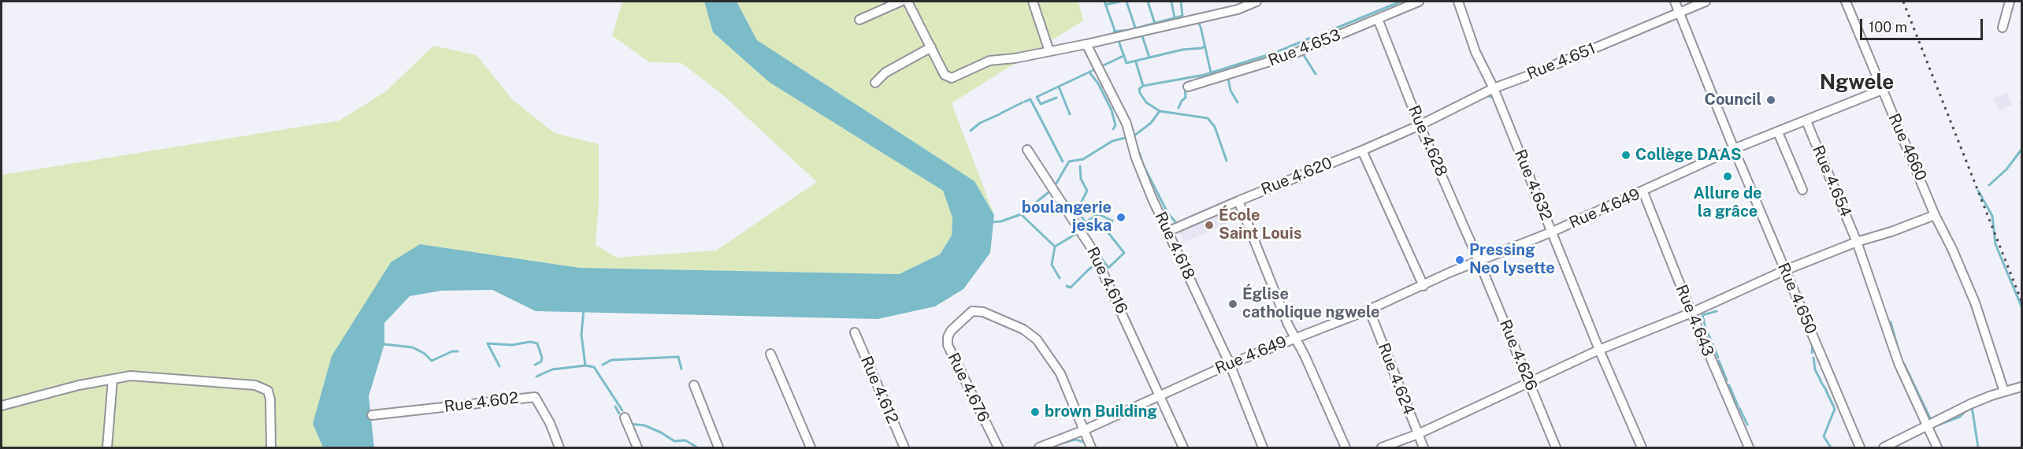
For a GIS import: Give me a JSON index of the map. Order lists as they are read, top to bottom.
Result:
{
  "streets": {
    "street": [
      "Rue 4.653",
      "Rue 4.651",
      "Rue 4.628",
      "Rue 4660",
      "Rue 4.620",
      "Rue 4.654",
      "Rue 4.632",
      "Rue 4.649",
      "Rue 4.618",
      "Rue 4.616",
      "Rue 4.650",
      "Rue 4.643",
      "Rue 4.626",
      "Rue 4.624",
      "Rue 4.676",
      "Rue 4.612",
      "Rue 4.602"
    ]
  },
  "crossings": [
    ["Rue 4.653", "Rue 4.628"],
    ["Rue 4.651", "Rue 4.628"],
    ["Rue 4.651", "Rue 4.620"],
    ["Rue 4.651", "Rue 4.632"],
    ["Rue 4.651", "Rue 4.650"],
    ["Rue 4.628", "Rue 4.620"],
    ["Rue 4.628", "Rue 4.649"],
    ["Rue 4.628", "Rue 4.626"],
    ["Rue 4660", "Rue 4.649"],
    ["Rue 4.620", "Rue 4.618"],
    ["Rue 4.654", "Rue 4.649"],
    ["Rue 4.632", "Rue 4.649"],
    ["Rue 4.649", "Rue 4.618"],
    ["Rue 4.649", "Rue 4.616"],
    ["Rue 4.649", "Rue 4.650"],
    ["Rue 4.649", "Rue 4.643"],
    ["Rue 4.649", "Rue 4.626"],
    ["Rue 4.649", "Rue 4.624"],
    ["Rue 4.649", "Rue 4.676"]
  ],
  "districts": ["Ngwele"],
  "places": [
    "Council",
    "Collège DAAS",
    "Allure de la grâce",
    "boulangerie jeska",
    "École Saint Louis",
    "Pressing Neo lysette",
    "Église catholique ngwele",
    "brown Building"
  ],
  "scale_bar": "100 m"
}
